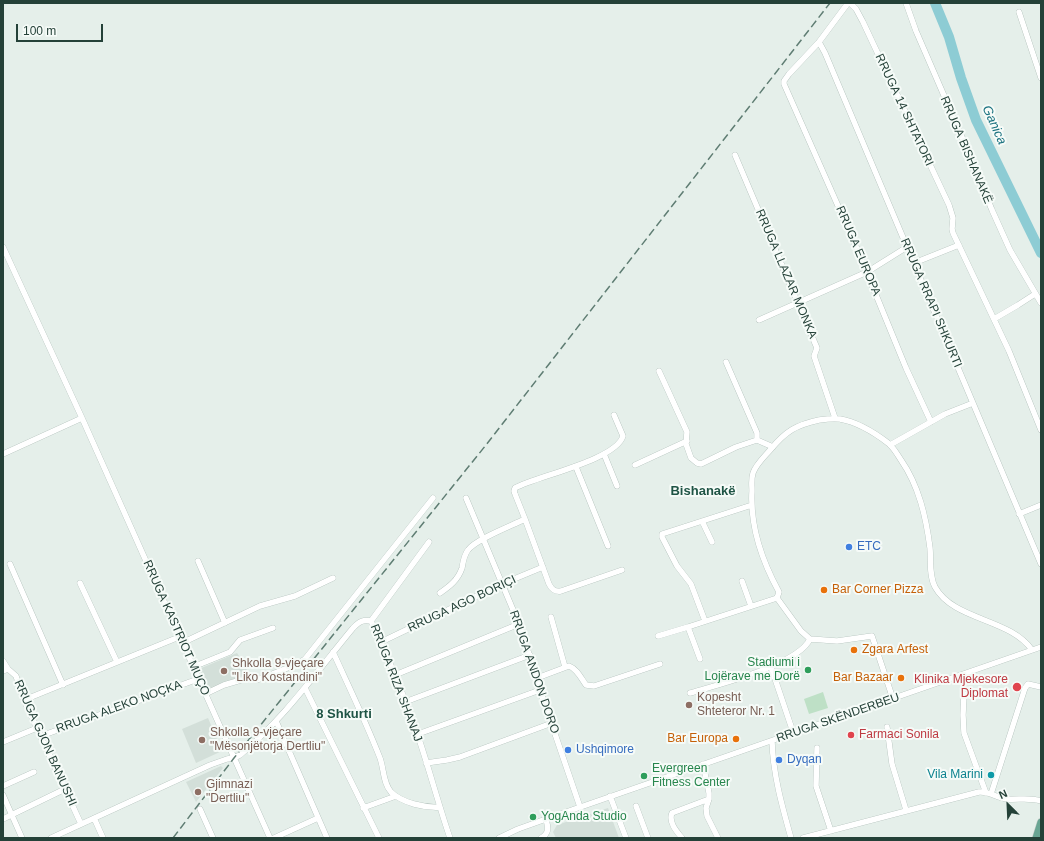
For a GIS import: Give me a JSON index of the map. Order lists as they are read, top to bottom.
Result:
{
  "streets": {
    "street": [
      "RRUGA 14 SHTATORI",
      "RRUGA BISHANAKË",
      "RRUGA EUROPA",
      "RRUGA LLAZAR MONKA",
      "RRUGA RRAPI SHKURTI",
      "RRUGA AGO BORIÇI",
      "RRUGA KASTRIOT MUÇO",
      "RRUGA ANDON DORO",
      "RRUGA RIZA SHANAJ",
      "RRUGA ALEKO NOÇKA",
      "RRUGA SKËNDERBEU",
      "RRUGA GJON BANUSHI"
    ]
  },
  "crossings": [
    ["RRUGA EUROPA", "RRUGA RRAPI SHKURTI"],
    ["RRUGA AGO BORIÇI", "RRUGA ANDON DORO"],
    ["RRUGA AGO BORIÇI", "RRUGA RIZA SHANAJ"],
    ["RRUGA KASTRIOT MUÇO", "RRUGA ALEKO NOÇKA"],
    ["RRUGA ANDON DORO", "RRUGA SKËNDERBEU"],
    ["RRUGA ALEKO NOÇKA", "RRUGA GJON BANUSHI"]
  ],
  "districts": ["Bishanakë", "8 Shkurti"],
  "water": ["Ganica"],
  "places": [
    "ETC",
    "Bar Corner Pizza",
    "Zgara Arfest",
    "Stadiumi i Lojërave me Dorë",
    "Shkolla 9-vjeçare \"Liko Kostandini\"",
    "Bar Bazaar",
    "Klinika Mjekesore Diplomat",
    "Kopesht Shteteror Nr. 1",
    "Farmaci Sonila",
    "Bar Europa",
    "Shkolla 9-vjeçare \"Mësonjëtorja Dertliu\"",
    "Ushqimore",
    "Dyqan",
    "Vila Marini",
    "Evergreen Fitness Center",
    "Gjimnazi \"Dertliu\"",
    "YogAnda Studio"
  ],
  "scale_bar": "100 m",
  "north": "top left"
}
